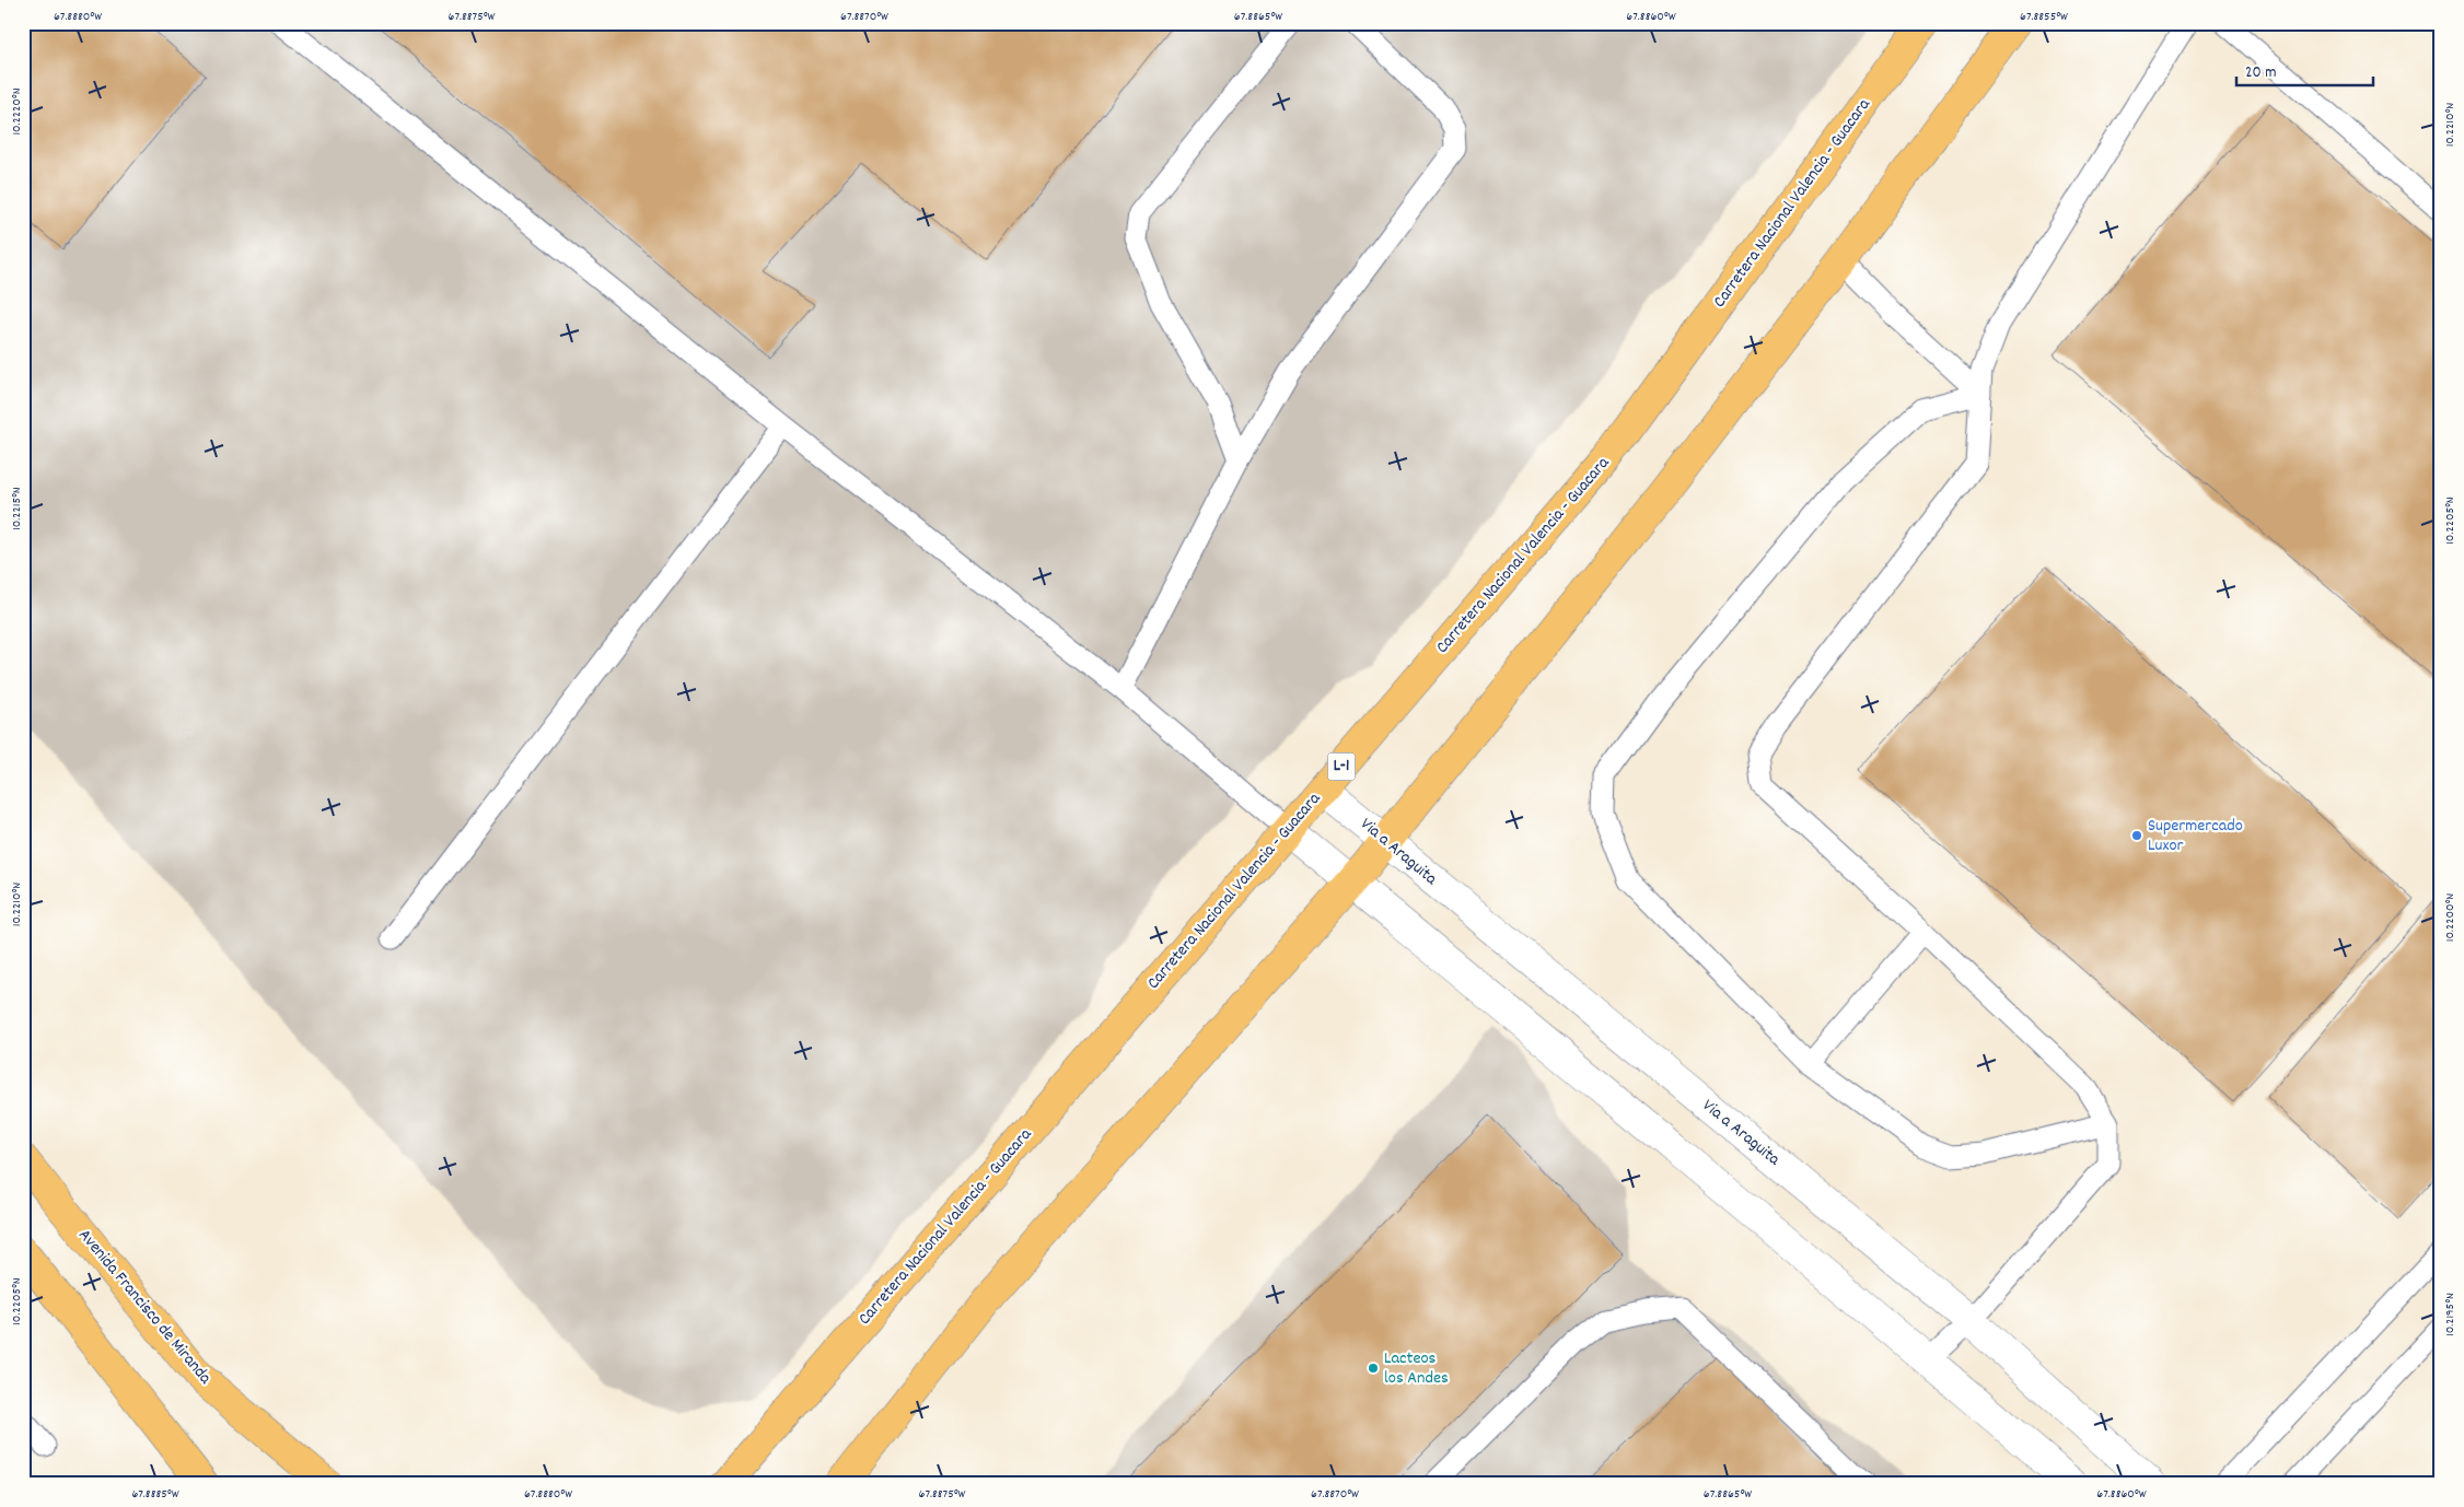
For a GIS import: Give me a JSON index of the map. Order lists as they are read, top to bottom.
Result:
{
  "streets": {
    "main road": ["Carretera Nacional Valencia - Guacara", "L-1", "Avenida Francisco de Miranda"],
    "street": ["Via a Araguita"]
  },
  "crossings": [
    ["Carretera Nacional Valencia - Guacara", "Via a Araguita"]
  ],
  "places": ["Supermercado Luxor", "Lacteos los Andes"],
  "scale_bar": "20 m",
  "coordinates": [
    "67.8880°W",
    "67.8875°W",
    "67.8870°W",
    "67.8865°W",
    "67.8860°W",
    "67.8855°W",
    "10.2220°N",
    "10.2210°N",
    "10.2215°N",
    "10.2205°N",
    "10.2200°N",
    "10.2195°N",
    "67.8885°W"
  ]
}
